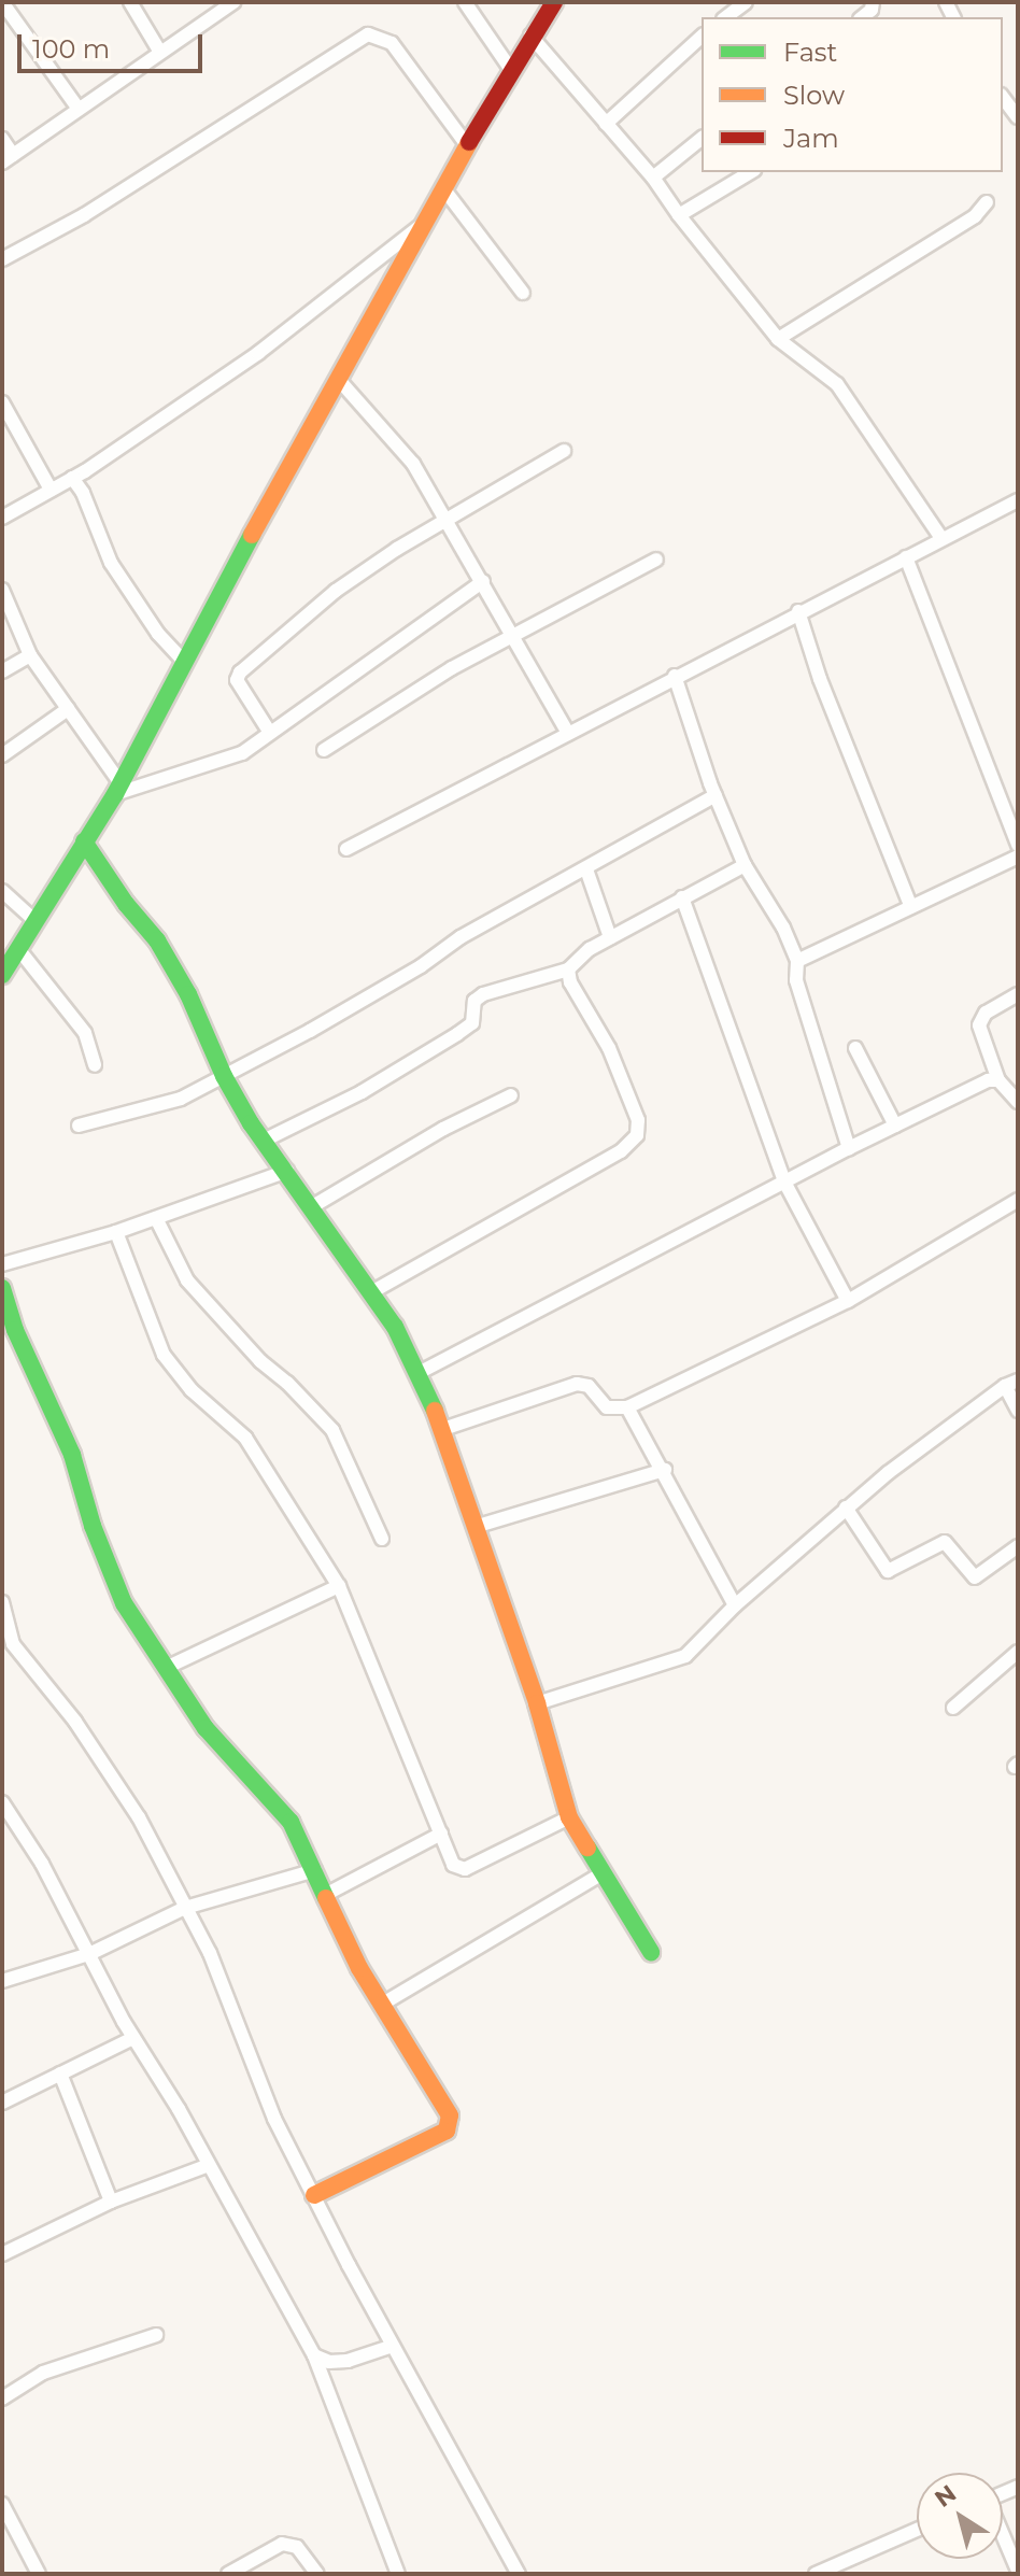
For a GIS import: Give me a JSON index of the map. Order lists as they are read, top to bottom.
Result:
{
  "legend": ["Fast", "Slow", "Jam"],
  "scale_bar": "100 m",
  "north": "top left"
}
